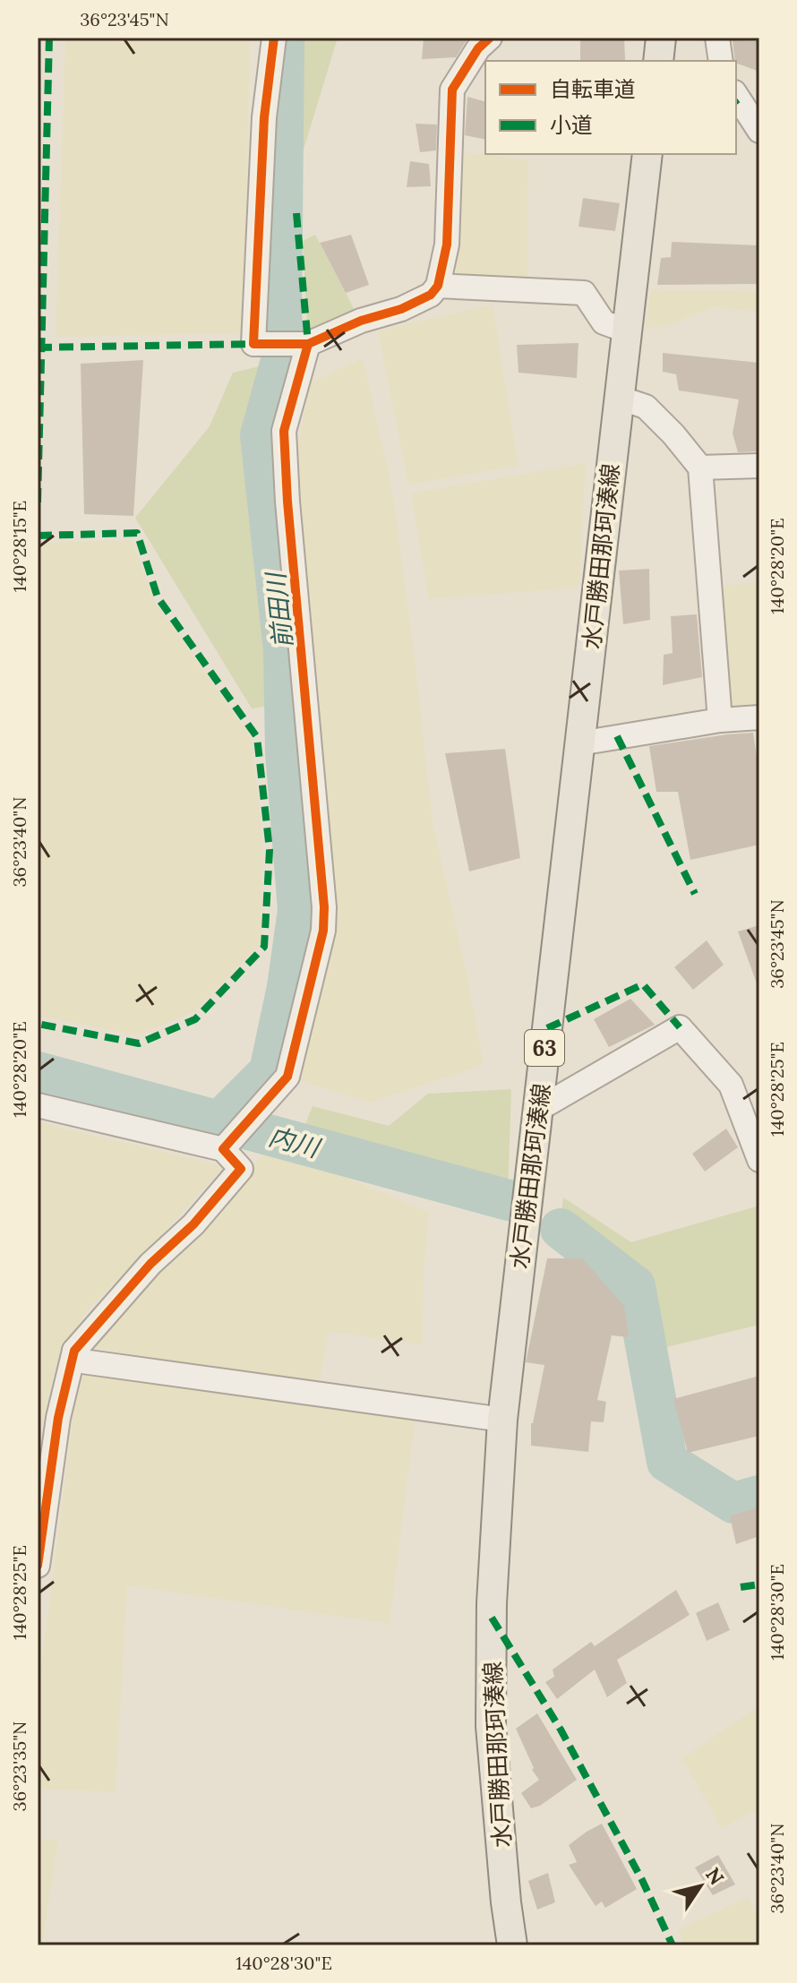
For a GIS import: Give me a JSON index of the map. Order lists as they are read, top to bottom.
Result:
{
  "streets": {
    "main road": ["水戸勝田那珂湊線", "63"]
  },
  "water": ["前田川", "内川"],
  "legend": ["自転車道", "小道"],
  "north": "top right",
  "coordinates": [
    "36°23'45\"N",
    "140°28'15\"E",
    "140°28'20\"E",
    "36°23'40\"N",
    "140°28'25\"E",
    "140°28'30\"E",
    "36°23'35\"N"
  ]
}
